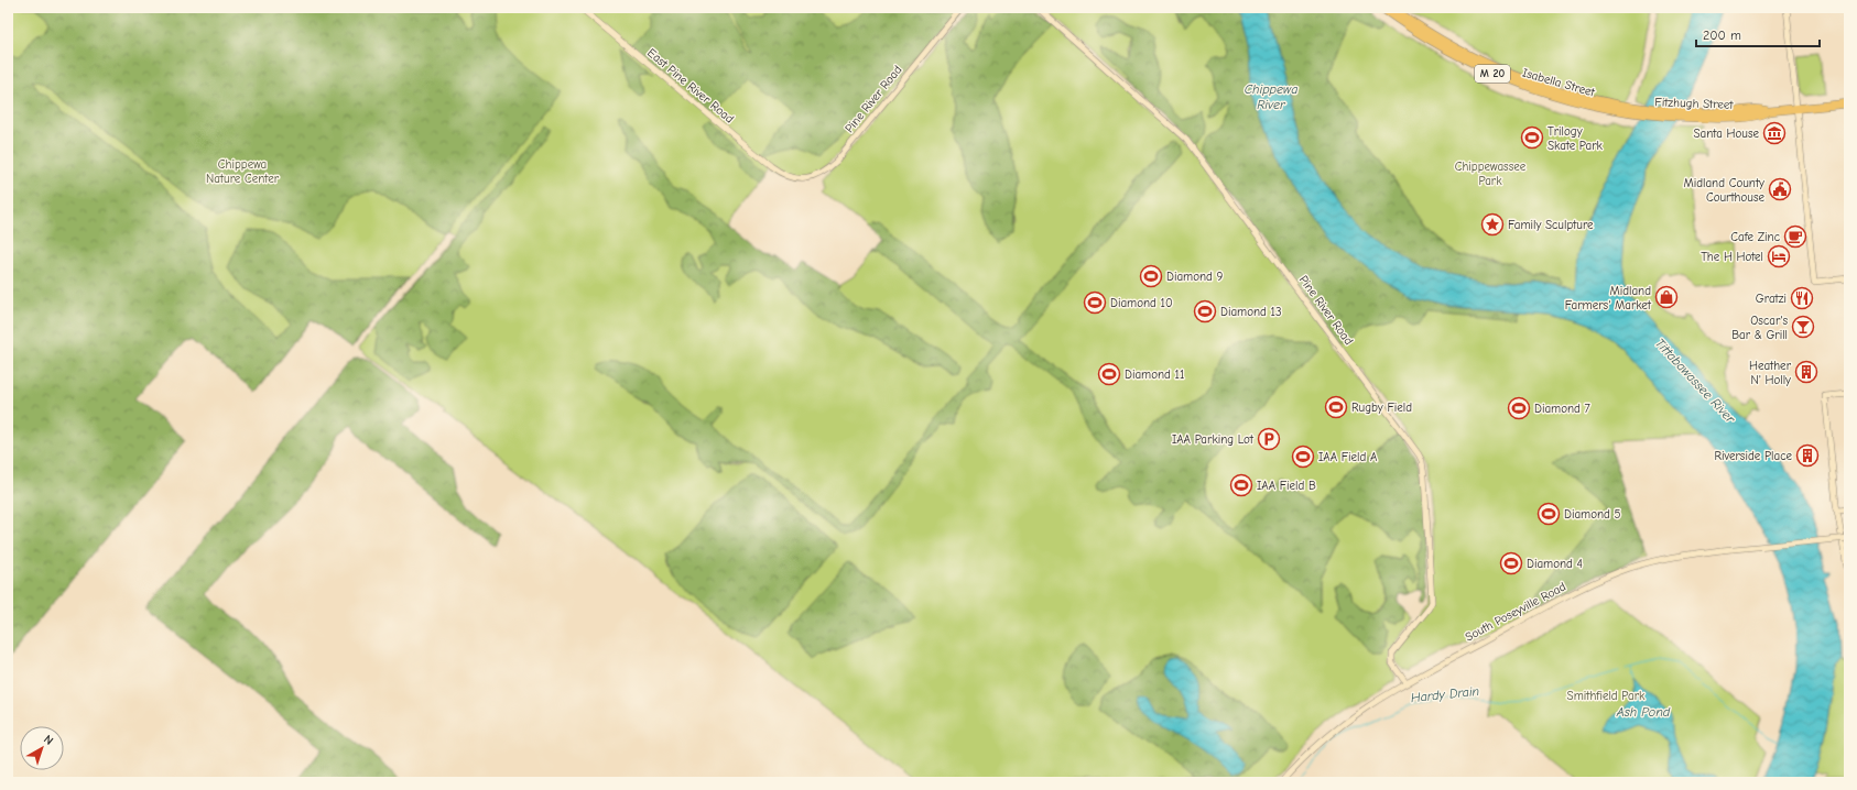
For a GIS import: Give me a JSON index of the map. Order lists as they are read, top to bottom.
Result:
{
  "streets": {
    "highway": ["M 20", "Isabella Street", "Fitzhugh Street"],
    "street": ["East Pine River Road", "Pine River Road", "South Poseyville Road"]
  },
  "crossings": [
    ["M 20", "Fitzhugh Street"],
    ["Isabella Street", "Fitzhugh Street"],
    ["East Pine River Road", "Pine River Road"],
    ["Pine River Road", "South Poseyville Road"]
  ],
  "water": [
    "Chippewa River",
    "Tittabawassee River",
    "Hardy Drain",
    "Ash Pond"
  ],
  "parks": ["Chippewa Nature Center", "Chippewassee Park", "Smithfield Park"],
  "places": {
    "museum": ["Santa House"],
    "sports": [
      "Trilogy Skate Park",
      "Diamond 9",
      "Diamond 10",
      "Diamond 13",
      "Diamond 11",
      "Rugby Field",
      "Diamond 7",
      "IAA Field A",
      "IAA Field B",
      "Diamond 5",
      "Diamond 4"
    ],
    "public building": ["Midland County Courthouse"],
    "place": ["Family Sculpture"],
    "cafe": ["Cafe Zinc"],
    "hotel": ["The H Hotel"],
    "shop": ["Midland Farmers' Market"],
    "restaurant": ["Gratzi"],
    "bar": ["Oscar's Bar & Grill"],
    "building": ["Heather N' Holly", "Riverside Place"],
    "parking": ["IAA Parking Lot"]
  },
  "scale_bar": "200 m",
  "north": "top right"
}
